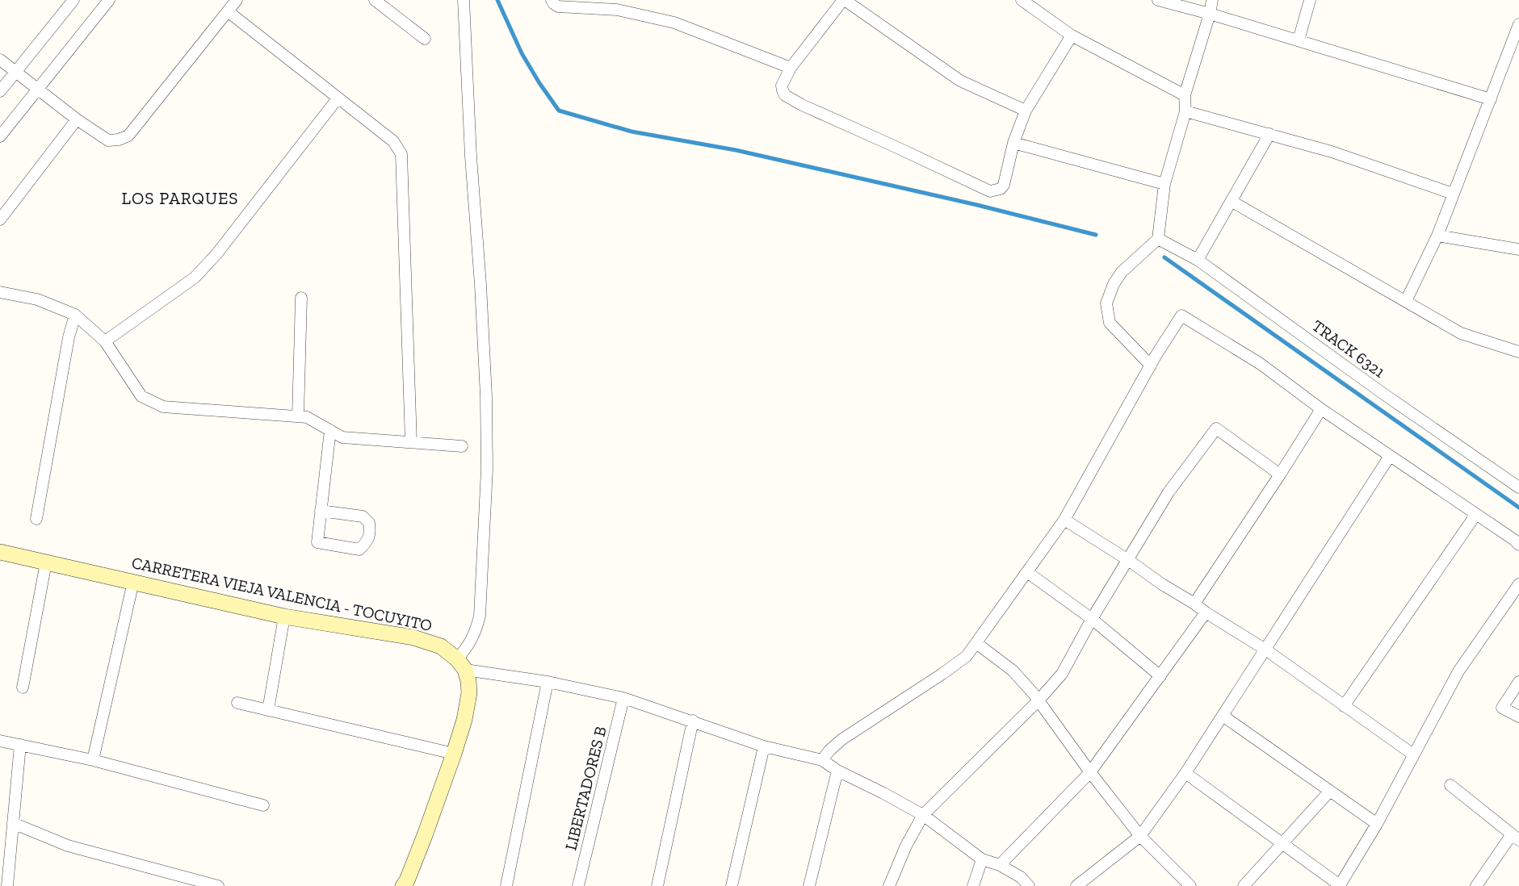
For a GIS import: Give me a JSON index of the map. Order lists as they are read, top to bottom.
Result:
{
  "streets": {
    "street": ["TRACK 6321", "CARRETERA VIEJA VALENCIA - TOCUYITO", "LIBERTADORES B"]
  },
  "districts": ["LOS PARQUES"]
}
